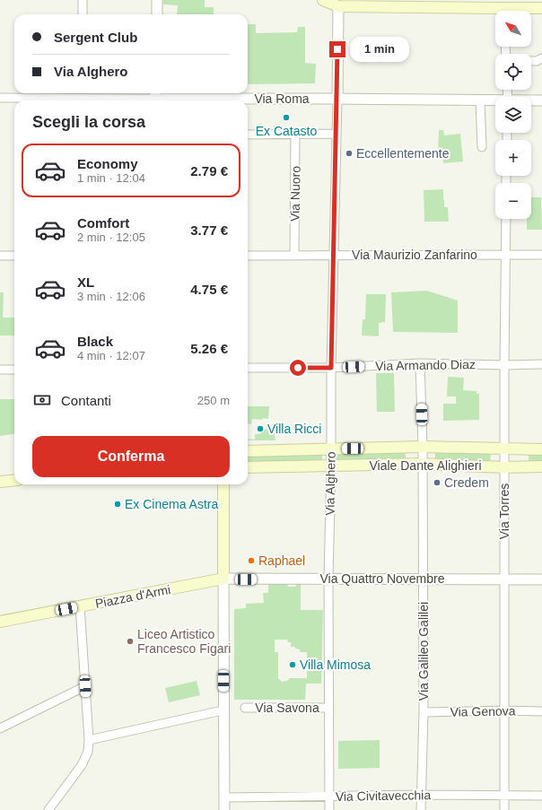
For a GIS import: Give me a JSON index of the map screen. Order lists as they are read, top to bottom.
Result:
{
  "streets": {
    "main road": ["Viale Dante Alighieri", "Piazza d'Armi"],
    "street": [
      "Via Roma",
      "Via Nuoro",
      "Via Maurizio Zanfarino",
      "Via Armando Diaz",
      "Via Alghero",
      "Via Torres",
      "Via Quattro Novembre",
      "Via Galileo Galilei",
      "Via Savona",
      "Via Genova",
      "Via Civitavecchia"
    ]
  },
  "crossings": [
    ["Via Roma", "Via Alghero"],
    ["Via Nuoro", "Via Maurizio Zanfarino"],
    ["Via Maurizio Zanfarino", "Via Alghero"],
    ["Via Maurizio Zanfarino", "Via Torres"],
    ["Via Armando Diaz", "Via Alghero"],
    ["Via Armando Diaz", "Via Torres"],
    ["Via Armando Diaz", "Via Galileo Galilei"],
    ["Viale Dante Alighieri", "Via Alghero"],
    ["Viale Dante Alighieri", "Via Torres"],
    ["Viale Dante Alighieri", "Via Galileo Galilei"],
    ["Via Alghero", "Via Quattro Novembre"],
    ["Via Alghero", "Via Savona"],
    ["Via Alghero", "Via Civitavecchia"],
    ["Via Torres", "Via Quattro Novembre"],
    ["Via Torres", "Via Genova"],
    ["Via Torres", "Via Civitavecchia"],
    ["Via Quattro Novembre", "Piazza d'Armi"],
    ["Via Quattro Novembre", "Via Galileo Galilei"],
    ["Via Galileo Galilei", "Via Genova"],
    ["Via Galileo Galilei", "Via Civitavecchia"]
  ],
  "places": [
    "Ex Catasto",
    "Eccellentemente",
    "Villa Ricci",
    "Credem",
    "Ex Cinema Astra",
    "Raphael",
    "Liceo Artistico Francesco Figari",
    "Villa Mimosa"
  ],
  "north": "top left",
  "page": {
    "map_buttons": ["+", "−"],
    "banner": ["Sergent Club", "Via Alghero"],
    "bubble": "1 min",
    "heading": "Scegli la corsa",
    "list": [
      {
        "name": "Economy",
        "note": "1 min · 12:04",
        "value": "2.79 €"
      },
      {
        "name": "Comfort",
        "note": "2 min · 12:05",
        "value": "3.77 €"
      },
      {
        "name": "XL",
        "note": "3 min · 12:06",
        "value": "4.75 €"
      },
      {
        "name": "Black",
        "note": "4 min · 12:07",
        "value": "5.26 €"
      }
    ],
    "pay": ["Contanti", "250 m"],
    "buttons": "Conferma"
  }
}
